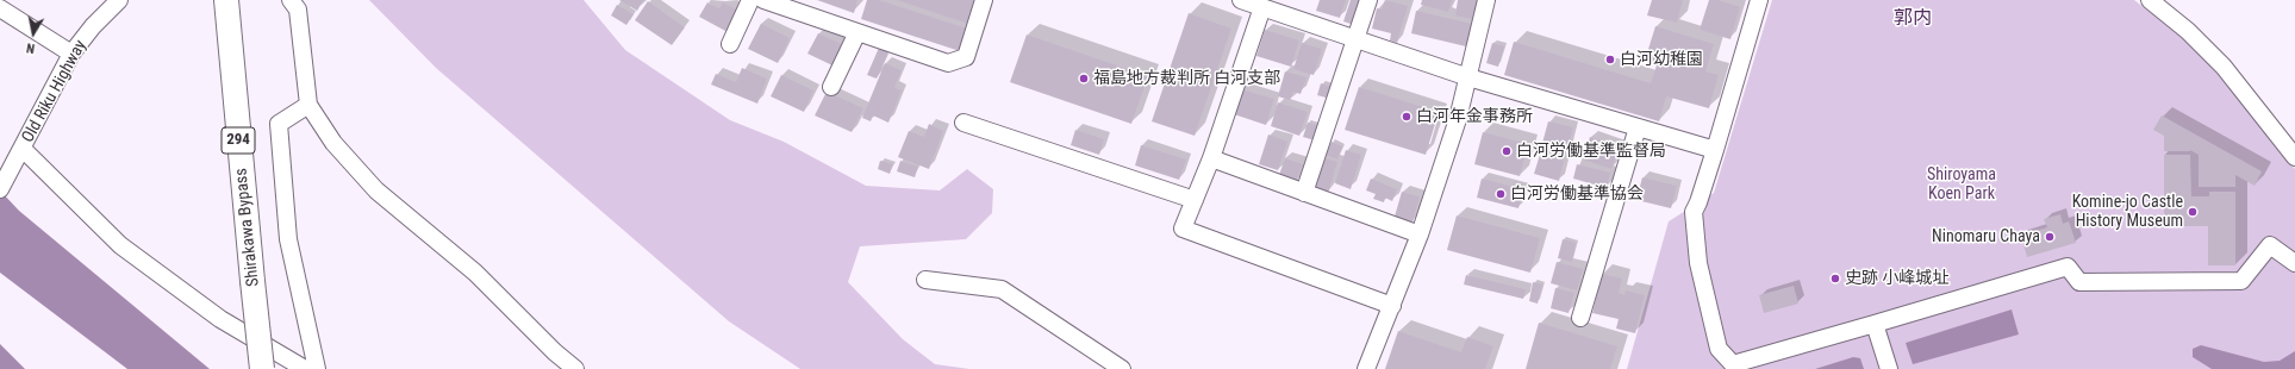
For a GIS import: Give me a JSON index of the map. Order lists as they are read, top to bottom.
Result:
{
  "streets": {
    "highway": ["294", "Shirakawa Bypass"],
    "street": ["Old Riku Highway"]
  },
  "districts": ["郭内"],
  "parks": ["Shiroyama Koen Park"],
  "places": [
    "白河幼稚園",
    "福島地方裁判所 白河支部",
    "白河年金事務所",
    "白河労働基準監督局",
    "白河労働基準協会",
    "Komine-jo Castle History Museum",
    "Ninomaru Chaya",
    "史跡 小峰城址"
  ],
  "north": "bottom"
}
